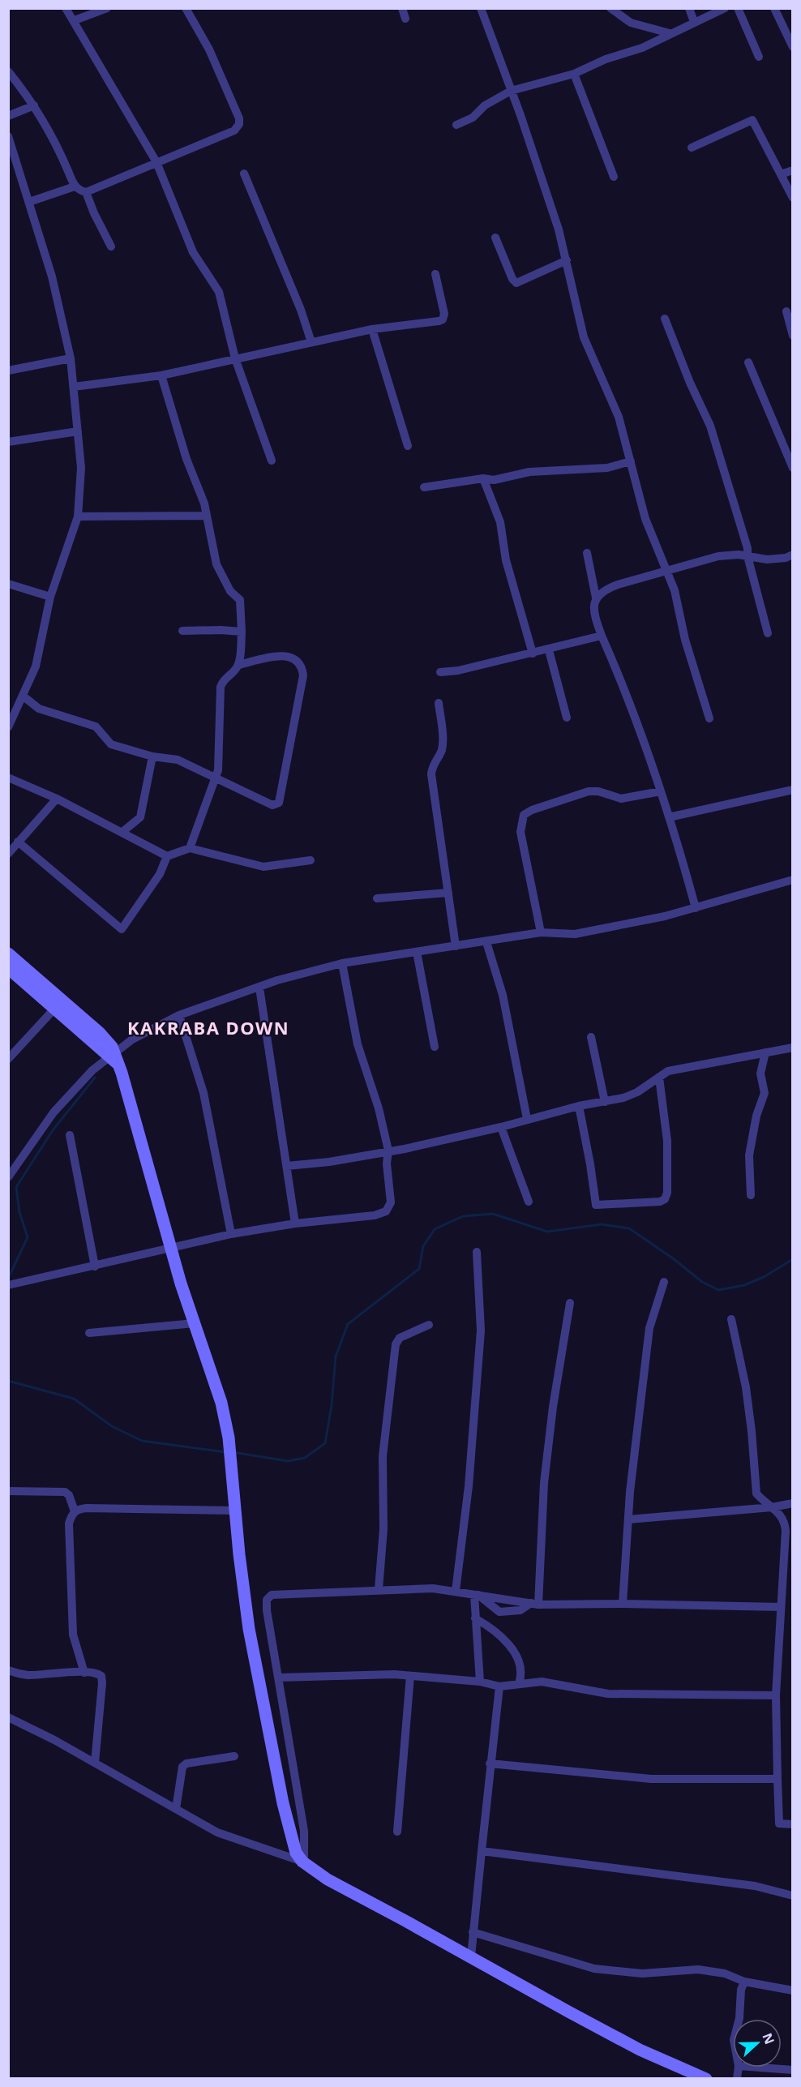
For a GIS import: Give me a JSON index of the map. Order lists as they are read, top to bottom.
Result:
{
  "districts": ["KAKRABA DOWN"],
  "north": "right"
}
